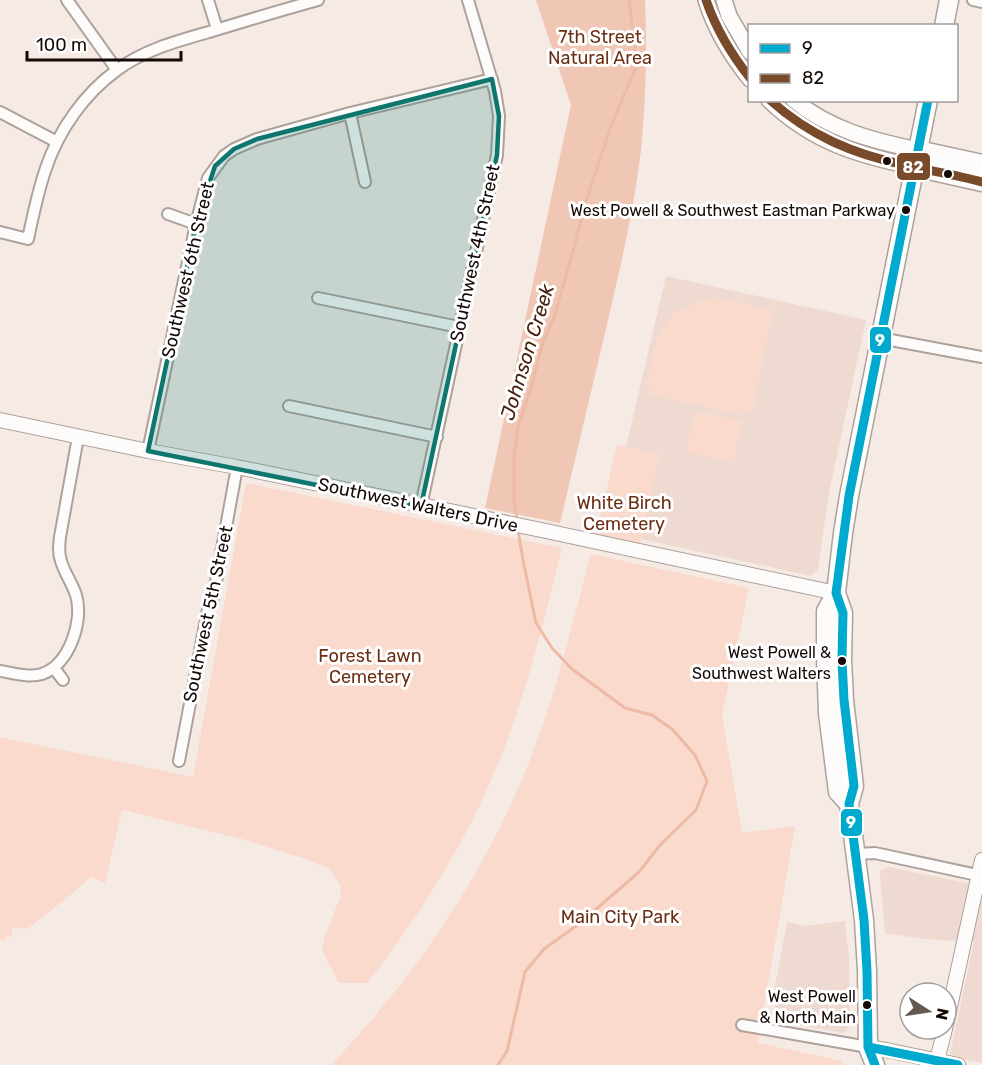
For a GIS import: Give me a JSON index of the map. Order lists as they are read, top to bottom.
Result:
{
  "streets": {
    "street": [
      "Southwest 4th Street",
      "Southwest 6th Street",
      "Southwest Walters Drive",
      "Southwest 5th Street"
    ]
  },
  "crossings": [
    ["Southwest 4th Street", "Southwest 6th Street"],
    ["Southwest 4th Street", "Southwest Walters Drive"],
    ["Southwest 6th Street", "Southwest Walters Drive"],
    ["Southwest Walters Drive", "Southwest 5th Street"]
  ],
  "water": ["Johnson Creek"],
  "parks": [
    "7th Street Natural Area",
    "White Birch Cemetery",
    "Forest Lawn Cemetery",
    "Main City Park"
  ],
  "places": ["West Powell & Southwest Eastman Parkway", "West Powell & Southwest Walters", "West Powell & North Main"],
  "lines": ["transit line 82", "transit line 9"],
  "legend": ["9", "82"],
  "scale_bar": "100 m",
  "north": "right"
}
